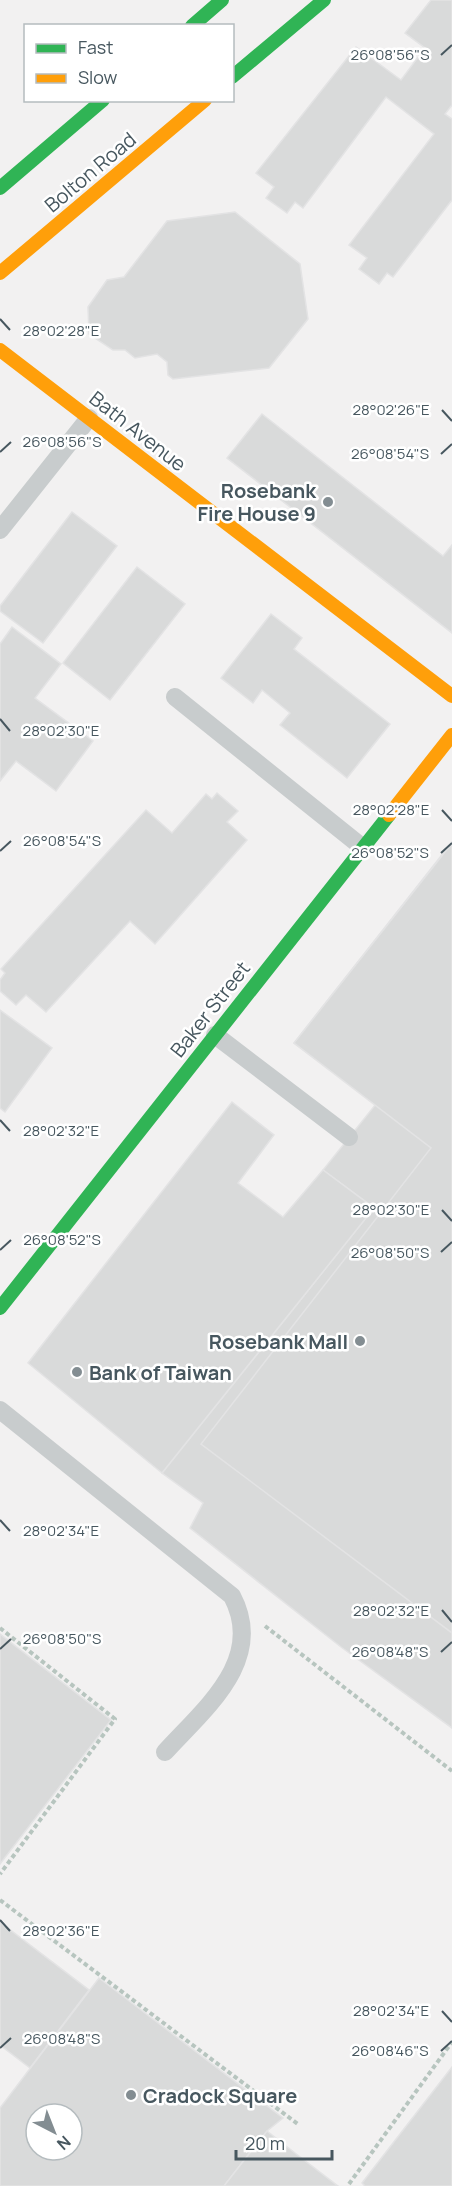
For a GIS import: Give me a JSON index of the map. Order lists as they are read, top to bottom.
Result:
{
  "streets": {
    "street": ["Bolton Road", "Bath Avenue", "Baker Street"]
  },
  "places": [
    "Rosebank Fire House 9",
    "Rosebank Mall",
    "Bank of Taiwan",
    "Cradock Square"
  ],
  "legend": ["Fast", "Slow"],
  "scale_bar": "20 m",
  "north": "bottom right",
  "coordinates": [
    "26°08'56\"S",
    "28°02'28\"E",
    "28°02'26\"E",
    "26°08'54\"S",
    "28°02'30\"E",
    "26°08'52\"S",
    "28°02'32\"E",
    "26°08'50\"S",
    "28°02'34\"E",
    "26°08'48\"S",
    "28°02'36\"E",
    "26°08'46\"S"
  ]
}
